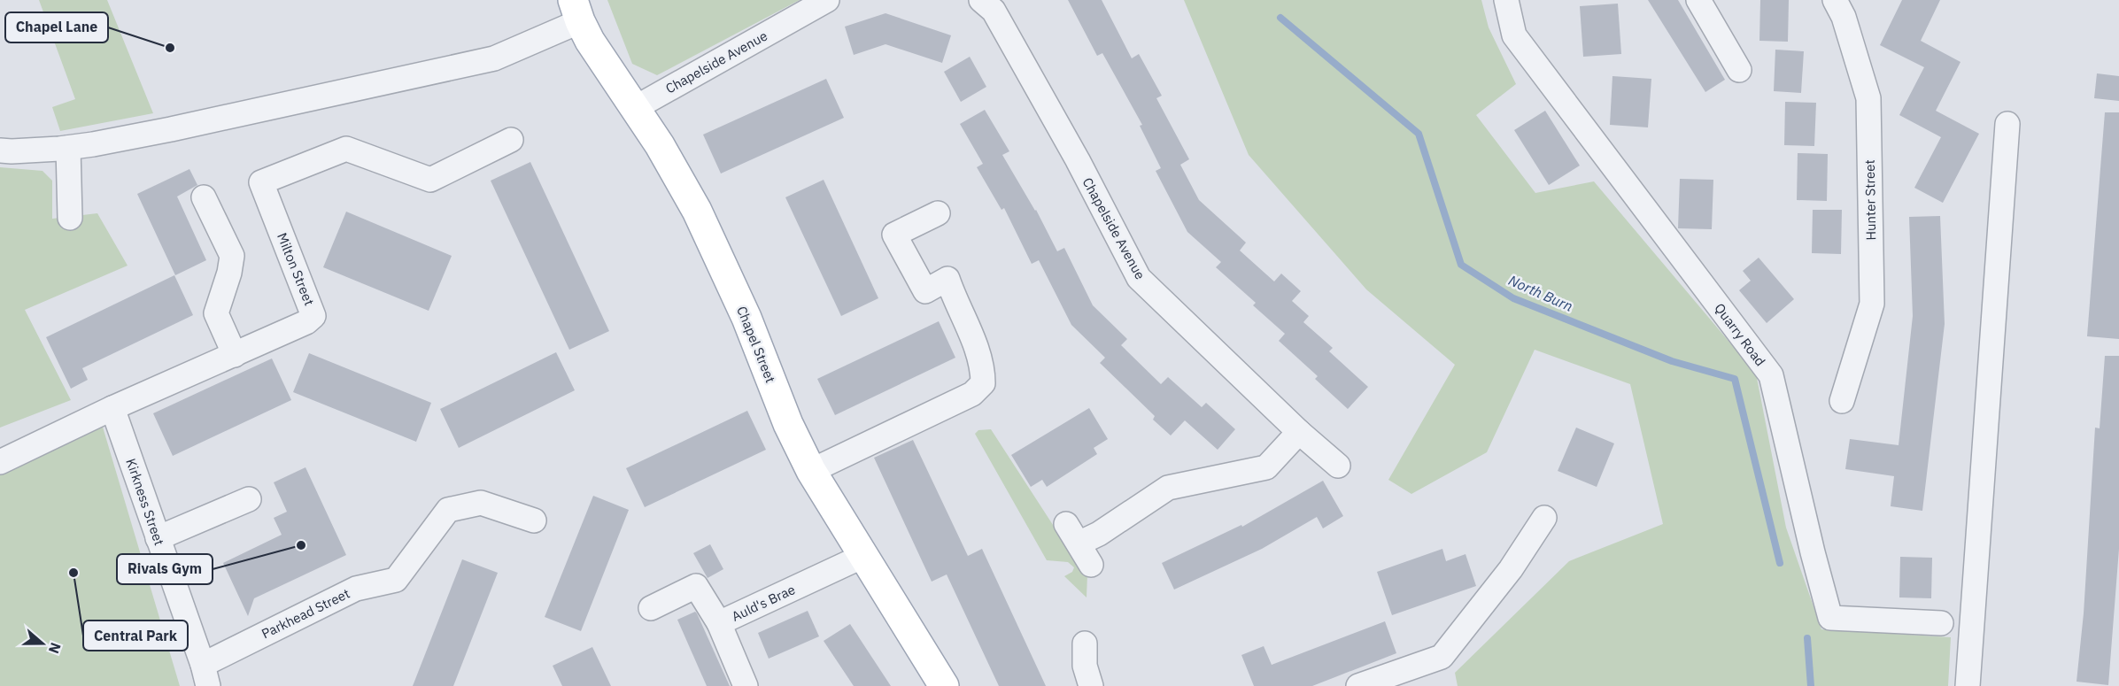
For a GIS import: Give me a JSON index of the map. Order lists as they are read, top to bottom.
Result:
{
  "streets": {
    "main road": ["Chapel Street"],
    "street": [
      "Chapelside Avenue",
      "Hunter Street",
      "Milton Street",
      "Quarry Road",
      "Kirkness Street",
      "Auld's Brae",
      "Parkhead Street"
    ]
  },
  "crossings": [
    ["Chapelside Avenue", "Chapel Street"],
    ["Milton Street", "Kirkness Street"],
    ["Chapel Street", "Auld's Brae"],
    ["Kirkness Street", "Parkhead Street"]
  ],
  "water": ["North Burn"],
  "places": ["Chapel Lane", "Rivals Gym", "Central Park"],
  "north": "right"
}
